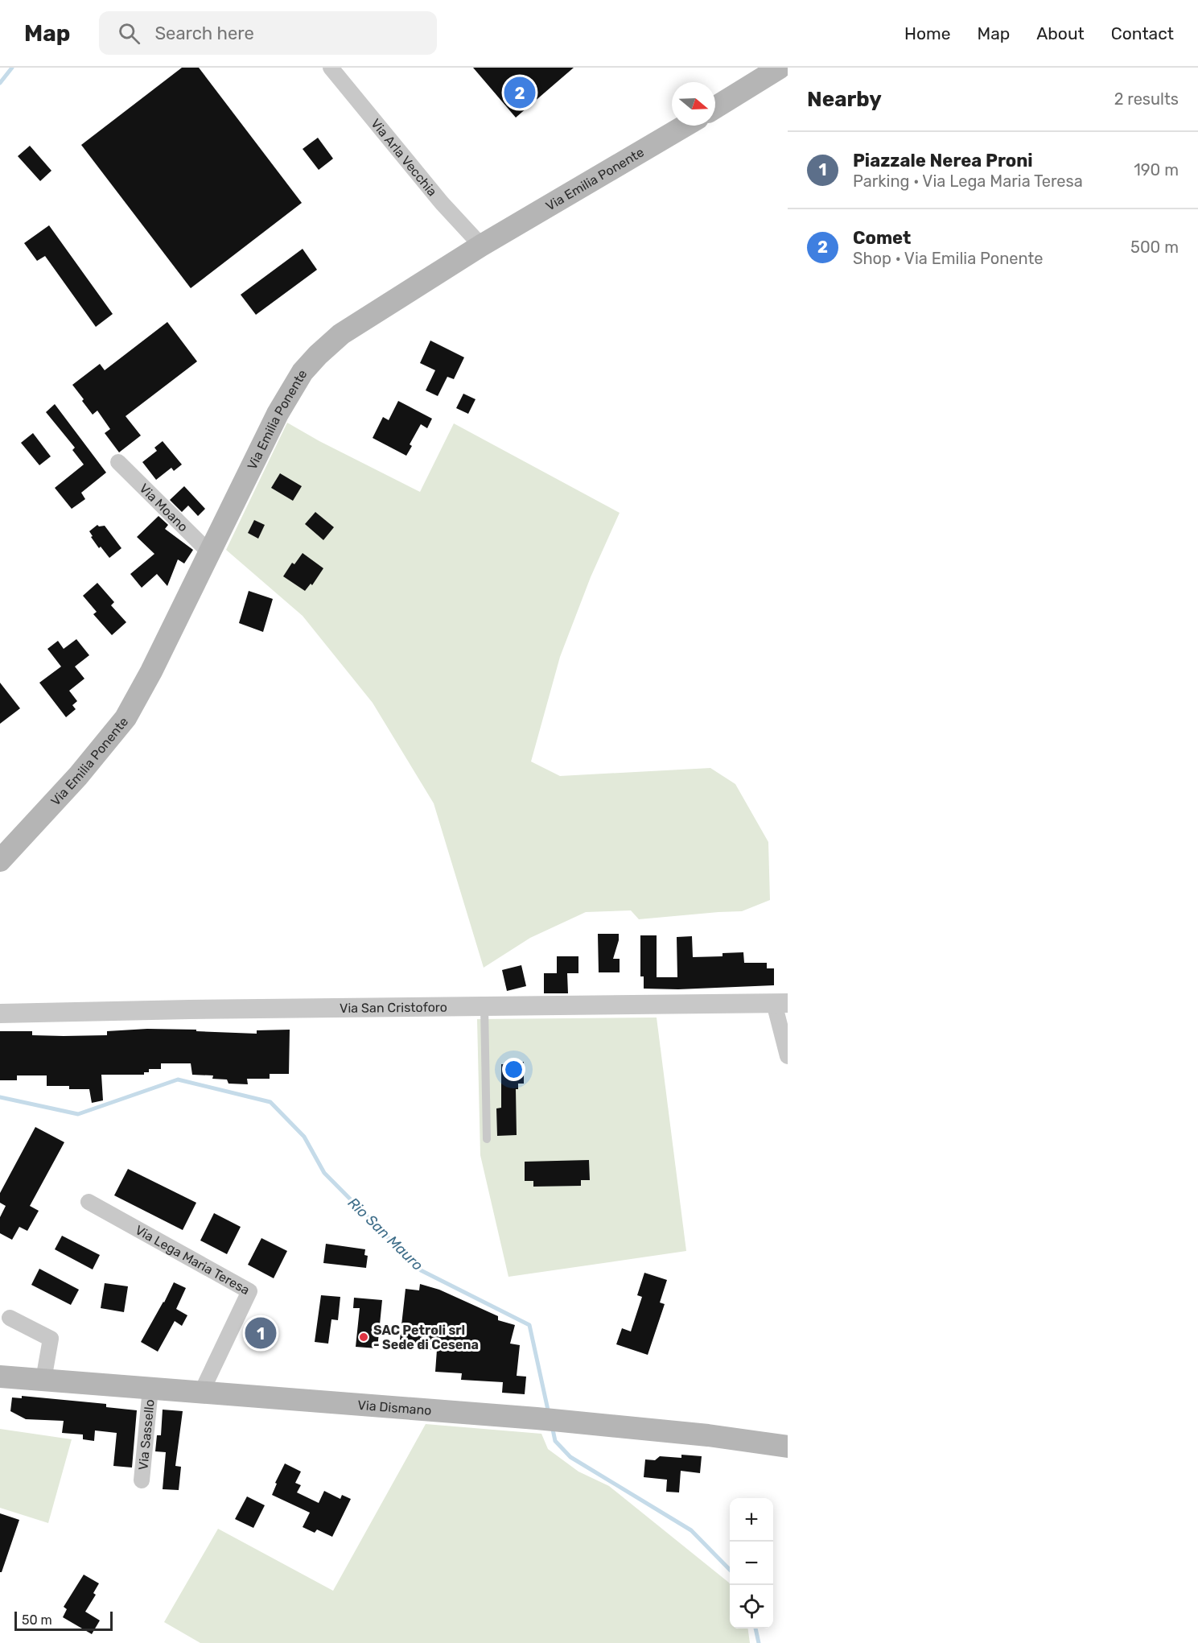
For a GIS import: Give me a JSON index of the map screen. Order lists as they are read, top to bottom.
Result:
{
  "streets": {
    "main road": ["Via Emilia Ponente", "Via Dismano"],
    "street": [
      "Via Arla Vecchia",
      "Via Moano",
      "Via San Cristoforo",
      "Via Lega Maria Teresa",
      "Via Sassello"
    ]
  },
  "crossings": [
    ["Via Arla Vecchia", "Via Emilia Ponente"],
    ["Via Emilia Ponente", "Via Moano"],
    ["Via Lega Maria Teresa", "Via Dismano"],
    ["Via Dismano", "Via Sassello"]
  ],
  "water": ["Rio San Mauro"],
  "places": ["SAC Petroli srl - Sede di Cesena"],
  "scale_bar": "50 m",
  "north": "right",
  "page": {
    "header": "Map",
    "search": "Search here",
    "nav": [
      "Home",
      "Map",
      "About",
      "Contact"
    ],
    "heading": ["Nearby", "2 results"],
    "pins": ["2", "1"],
    "list": [
      {
        "mark": "1",
        "name": "Piazzale Nerea Proni",
        "note": "Parking · Via Lega Maria Teresa",
        "value": "190 m"
      },
      {
        "mark": "2",
        "name": "Comet",
        "note": "Shop · Via Emilia Ponente",
        "value": "500 m"
      }
    ],
    "map_buttons": ["+", "−"],
    "scale": "50 m"
  }
}
